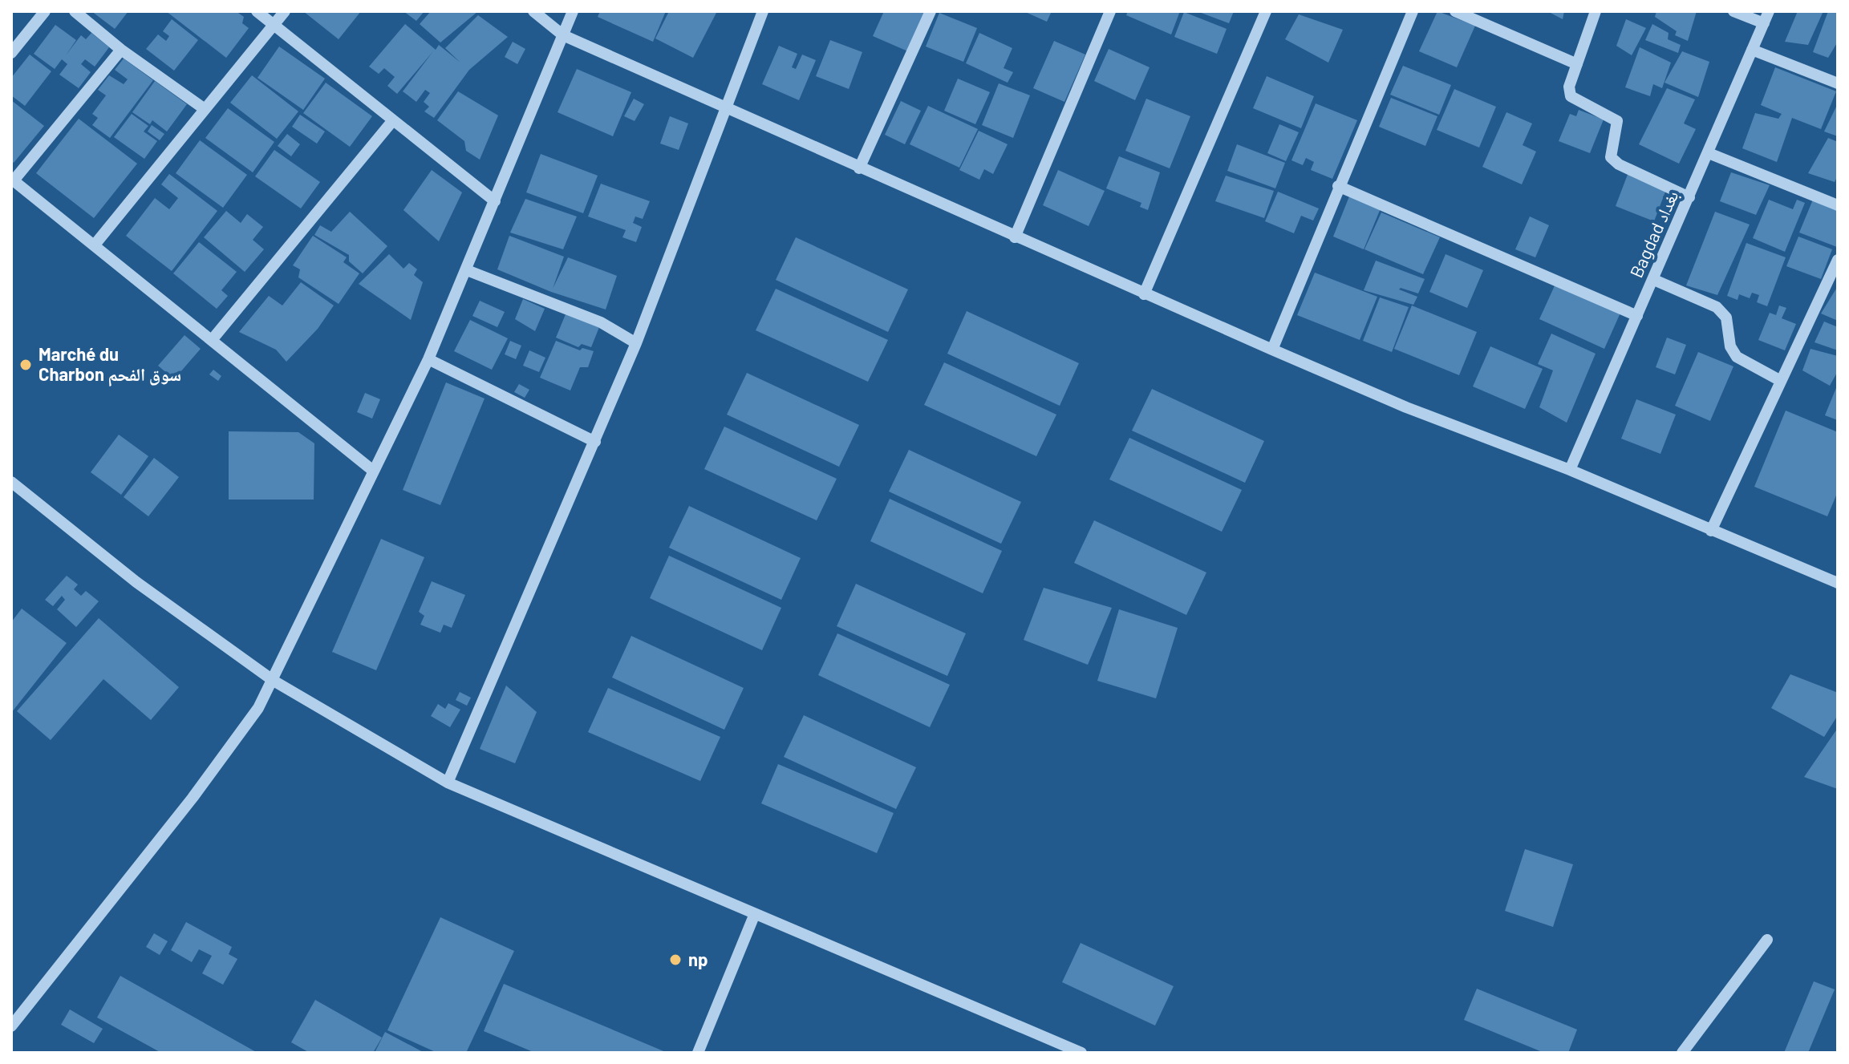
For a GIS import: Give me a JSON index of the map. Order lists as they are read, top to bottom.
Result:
{
  "streets": {
    "street": ["Bagdad بغداد"]
  },
  "places": ["Marché du Charbon سوق الفحم", "np"]
}
